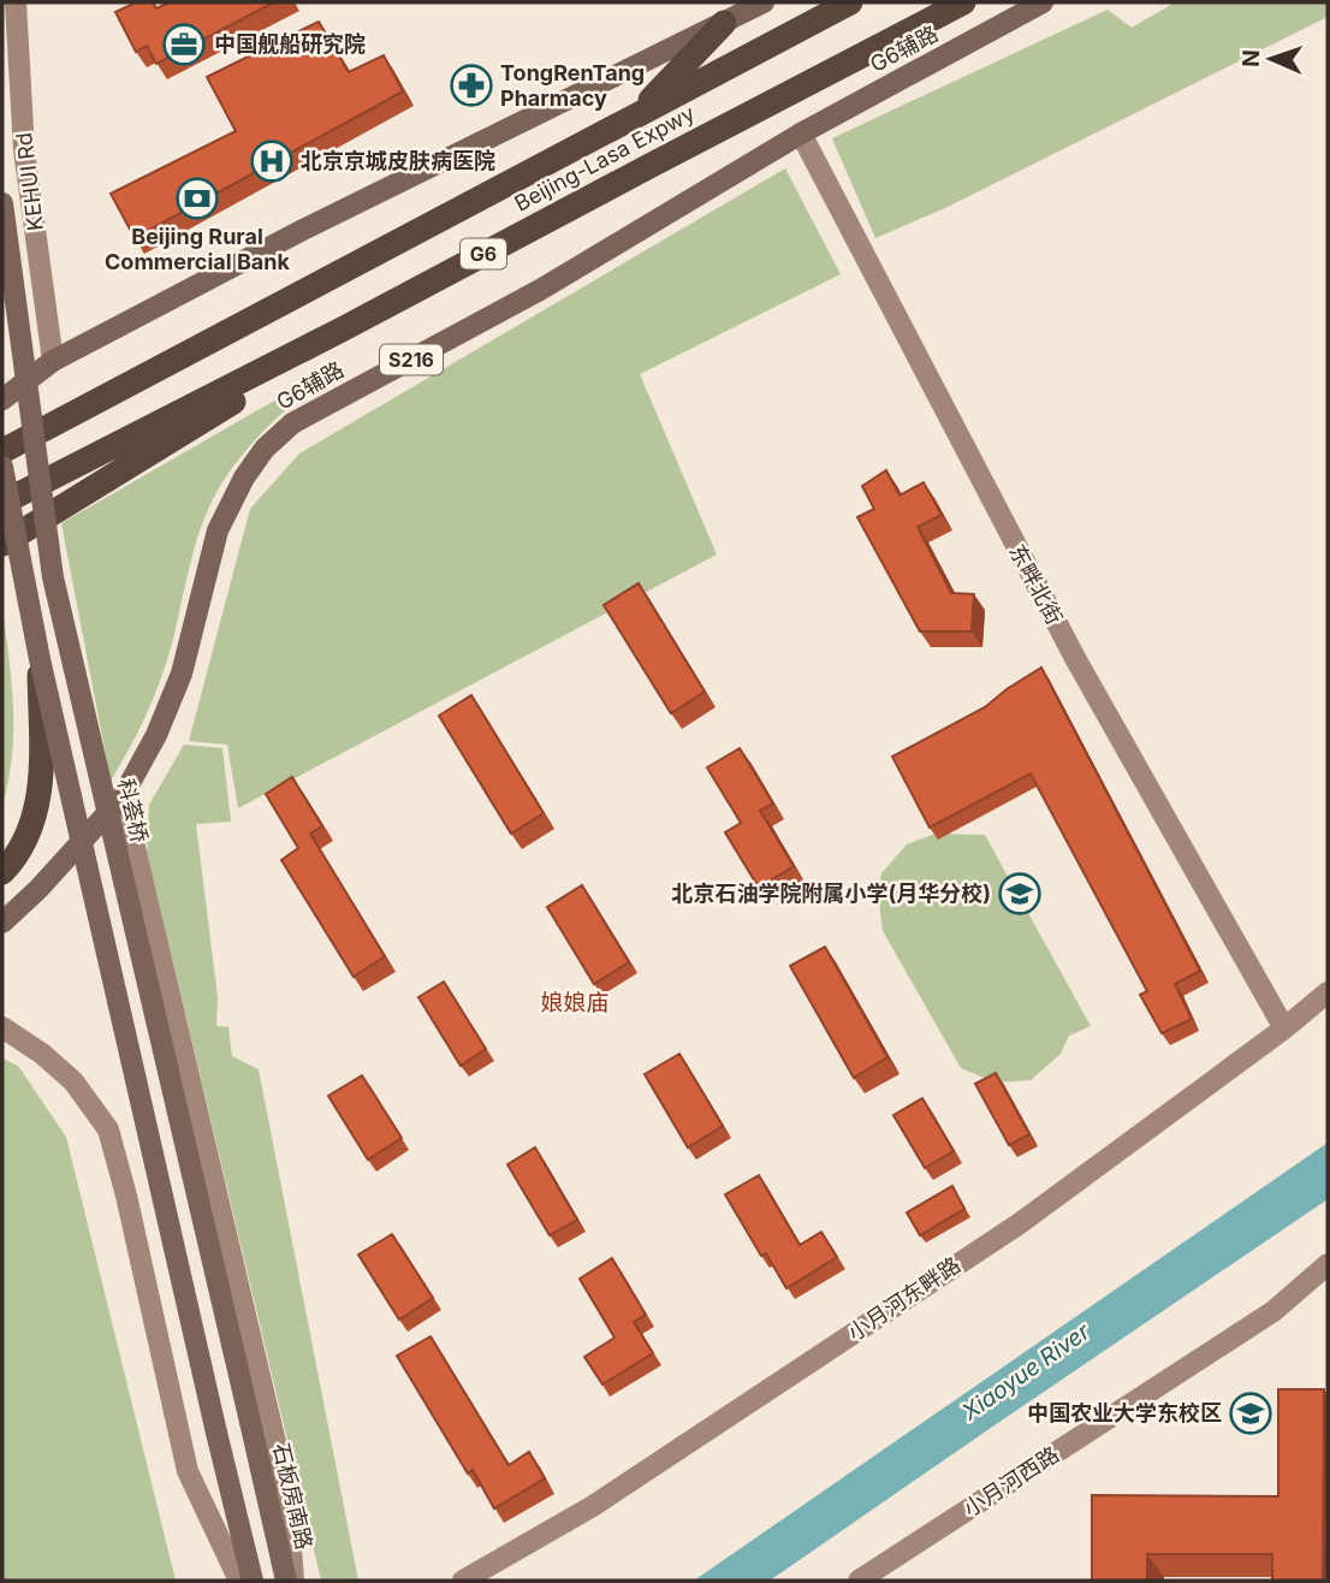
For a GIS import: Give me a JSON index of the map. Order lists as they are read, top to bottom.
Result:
{
  "streets": {
    "highway": ["Beijing-Lasa Expwy", "G6"],
    "main road": [
      "G6辅路",
      "S216",
      "科荟桥",
      "石板房南路"
    ],
    "street": [
      "KEHUI Rd",
      "东畔北街",
      "小月河东畔路",
      "小月河西路"
    ]
  },
  "crossings": [
    ["G6辅路", "东畔北街"],
    ["东畔北街", "小月河东畔路"],
    ["科荟桥", "石板房南路"]
  ],
  "districts": ["娘娘庙"],
  "water": ["Xiaoyue River"],
  "places": {
    "office": ["中国舰船研究院"],
    "pharmacy": ["TongRenTang Pharmacy"],
    "hospital": ["北京京城皮肤病医院"],
    "bank": ["Beijing Rural Commercial Bank"],
    "school or university": ["北京石油学院附属小学(月华分校)", "中国农业大学东校区"]
  },
  "north": "left"
}
